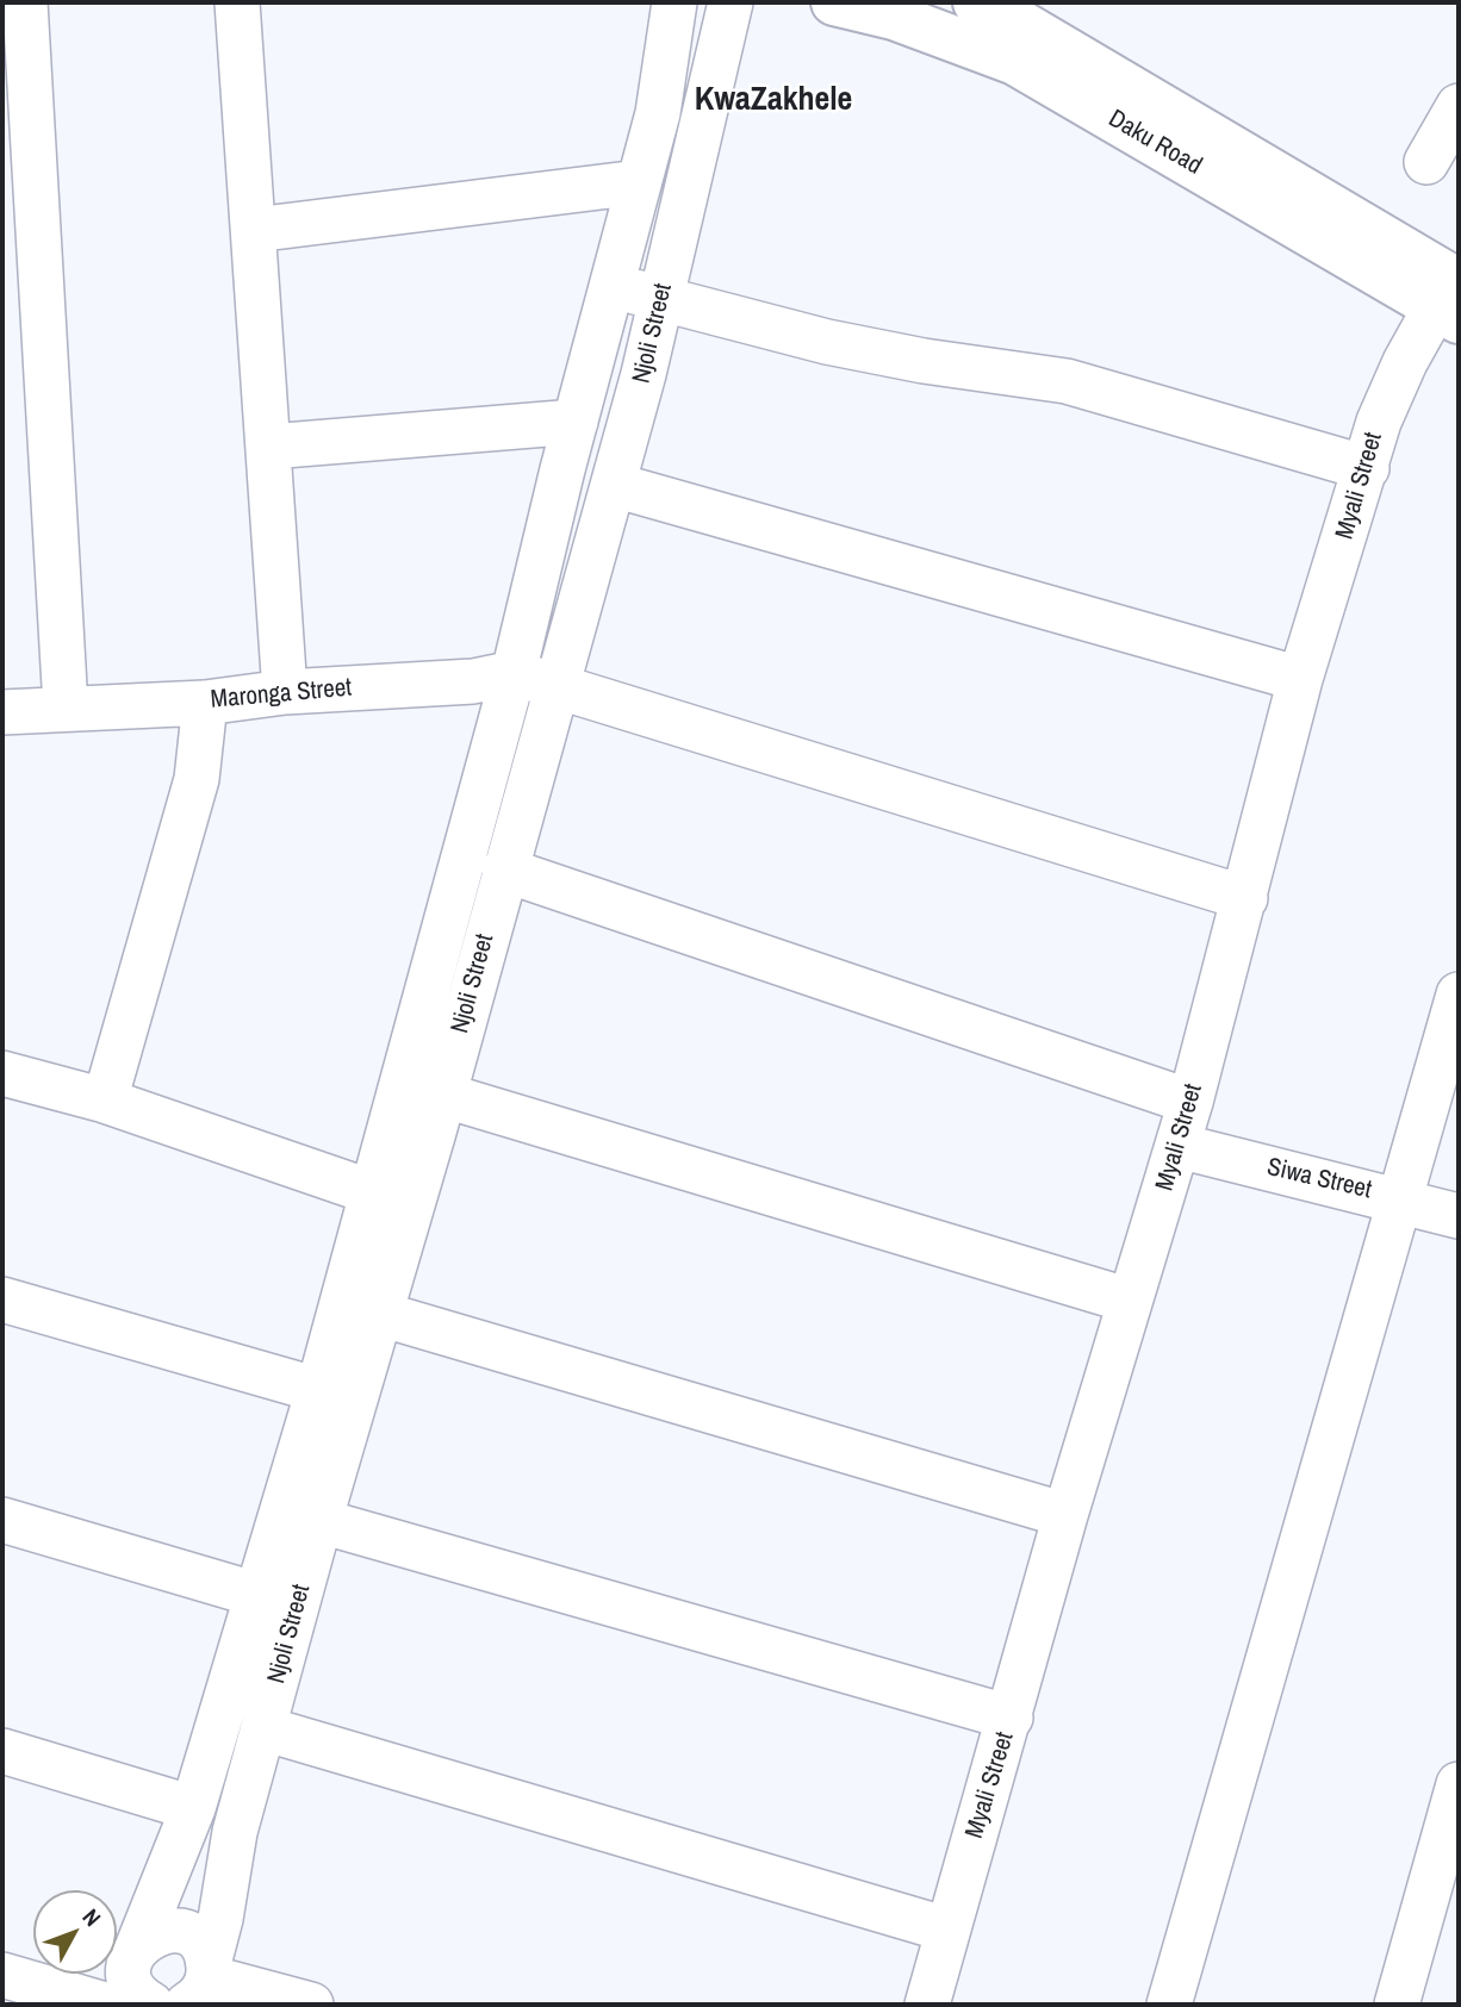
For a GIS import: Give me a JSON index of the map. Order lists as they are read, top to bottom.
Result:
{
  "streets": {
    "main road": ["Daku Road"],
    "street": [
      "Njoli Street",
      "Myali Street",
      "Maronga Street",
      "Siwa Street"
    ]
  },
  "crossings": [
    ["Daku Road", "Myali Street"],
    ["Njoli Street", "Maronga Street"],
    ["Myali Street", "Siwa Street"]
  ],
  "districts": ["KwaZakhele"],
  "north": "top right"
}
